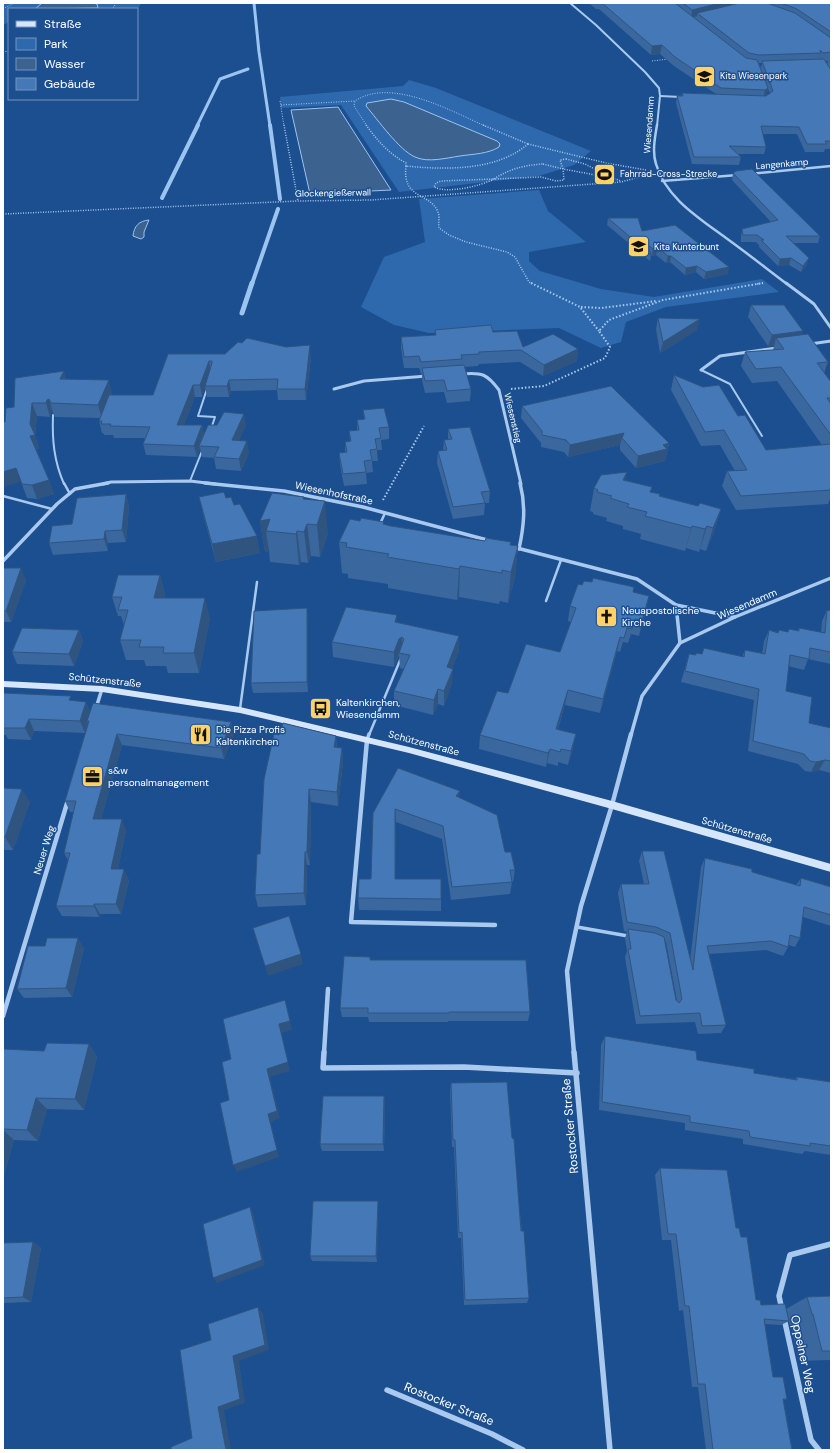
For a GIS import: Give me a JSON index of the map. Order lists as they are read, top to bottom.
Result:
{
  "streets": {
    "main road": ["Schützenstraße"],
    "street": [
      "Wiesendamm",
      "Langenkamp",
      "Wiesenstieg",
      "Wiesenhofstraße",
      "Neuer Weg",
      "Rostocker Straße",
      "Oppelner Weg"
    ],
    "path": ["Glockengießerwall"]
  },
  "crossings": [
    ["Wiesendamm", "Glockengießerwall"],
    ["Wiesendamm", "Schützenstraße"],
    ["Wiesendamm", "Rostocker Straße"],
    ["Schützenstraße", "Rostocker Straße"]
  ],
  "places": {
    "school or university": ["Kita Wiesenpark", "Kita Kunterbunt"],
    "sports": ["Fahrrad-Cross-Strecke"],
    "church": ["Neuapostolische Kirche"],
    "bus stop": ["Kaltenkirchen, Wiesendamm"],
    "restaurant": ["Die Pizza Profis Kaltenkirchen"],
    "office": ["s&w personalmanagement"]
  },
  "legend": [
    "Straße",
    "Park",
    "Wasser",
    "Gebäude"
  ]
}
